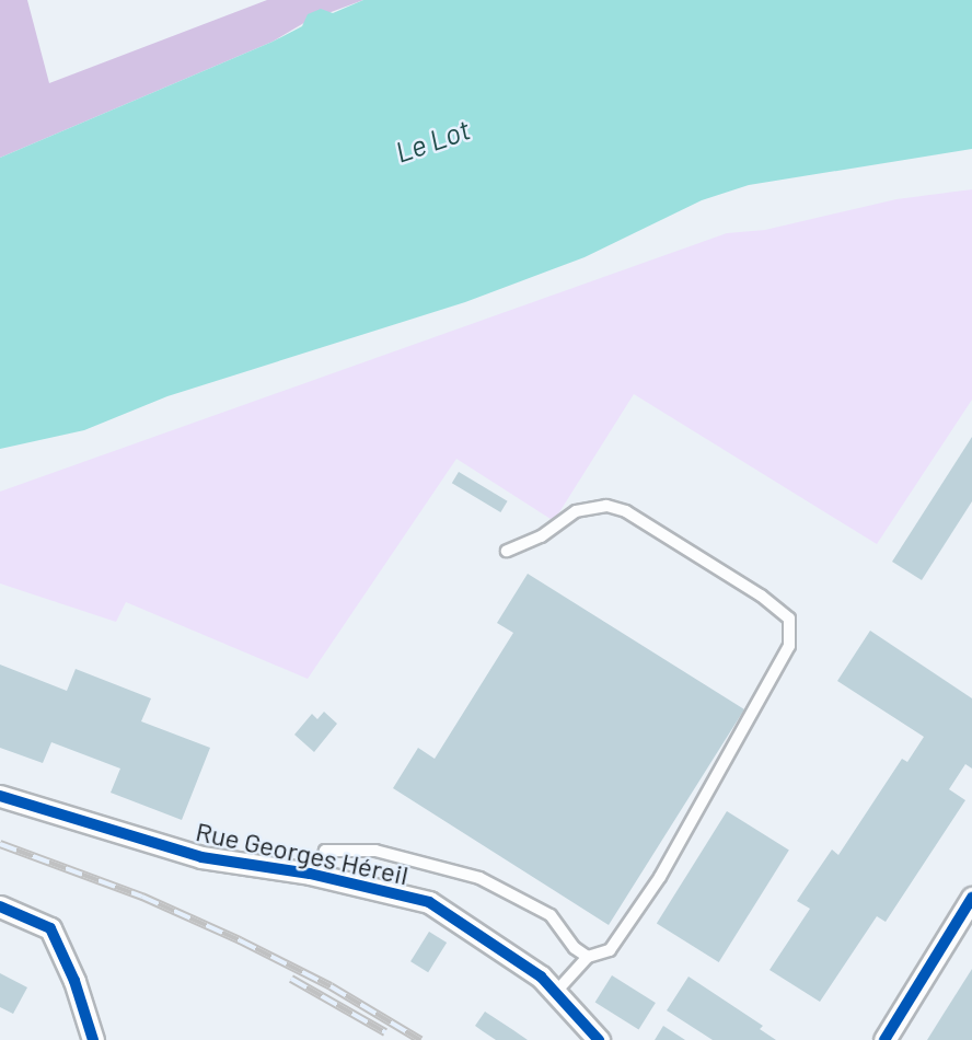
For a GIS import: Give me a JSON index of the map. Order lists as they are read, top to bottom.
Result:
{
  "streets": {
    "street": ["Rue Georges Héreil"]
  },
  "water": ["Le Lot"]
}
